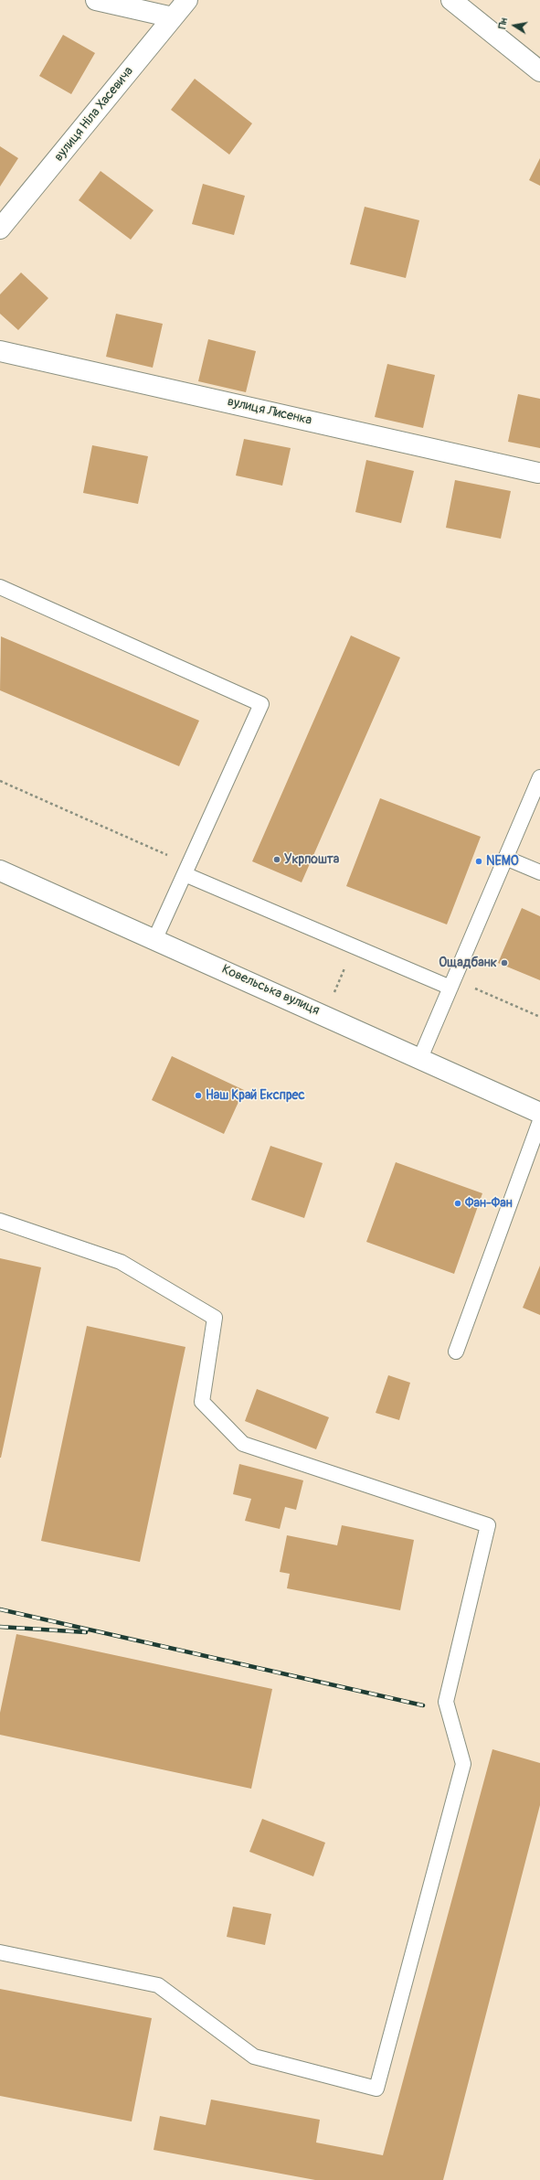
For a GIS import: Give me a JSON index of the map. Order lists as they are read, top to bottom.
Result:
{
  "streets": {
    "street": ["вулиця Ніла Хасевича", "вулиця Лисенка", "Ковельська вулиця"]
  },
  "places": [
    "Укрпошта",
    "NEMO",
    "Ощадбанк",
    "Наш Край Експрес",
    "Фан-Фан"
  ],
  "north": "left"
}
